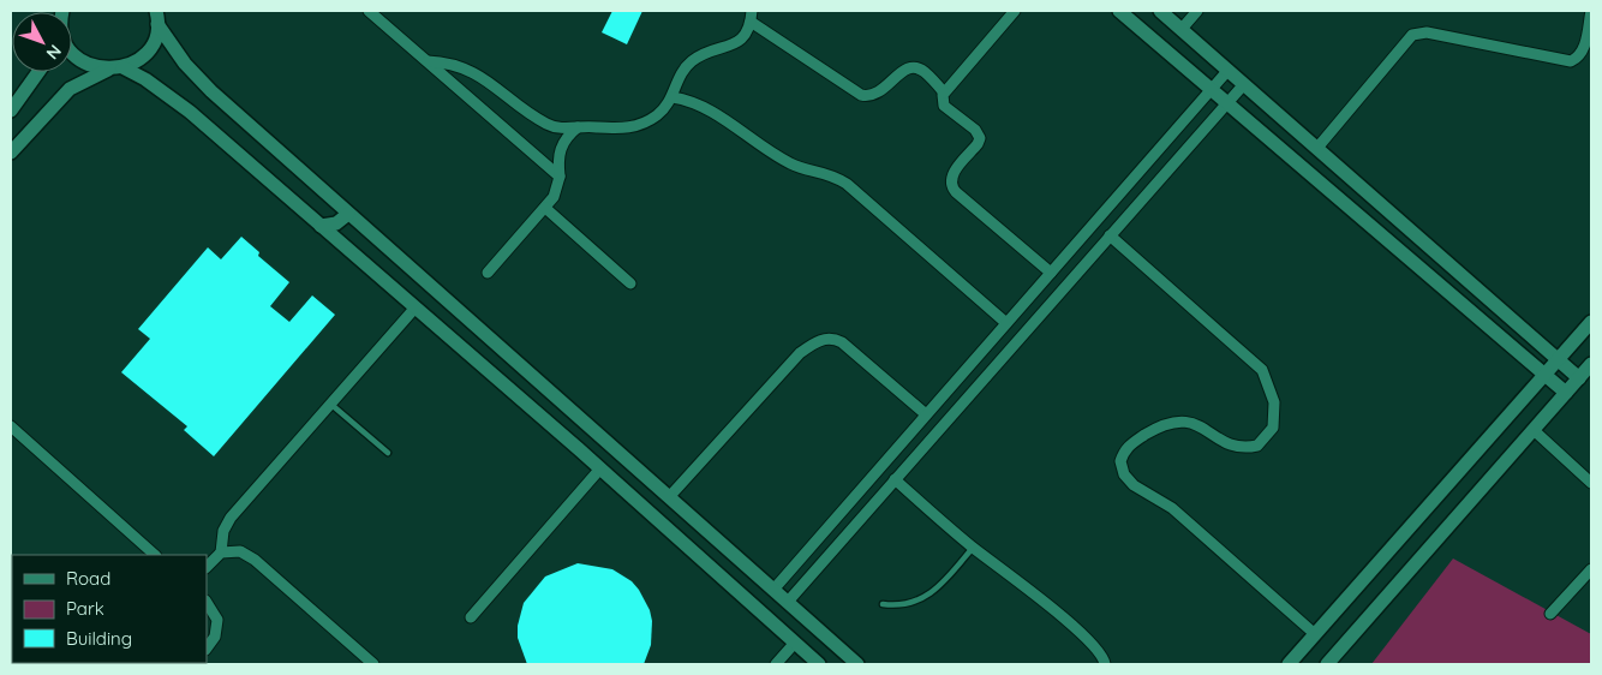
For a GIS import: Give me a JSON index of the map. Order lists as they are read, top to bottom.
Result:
{
  "legend": ["Road", "Park", "Building"],
  "north": "bottom right"
}
